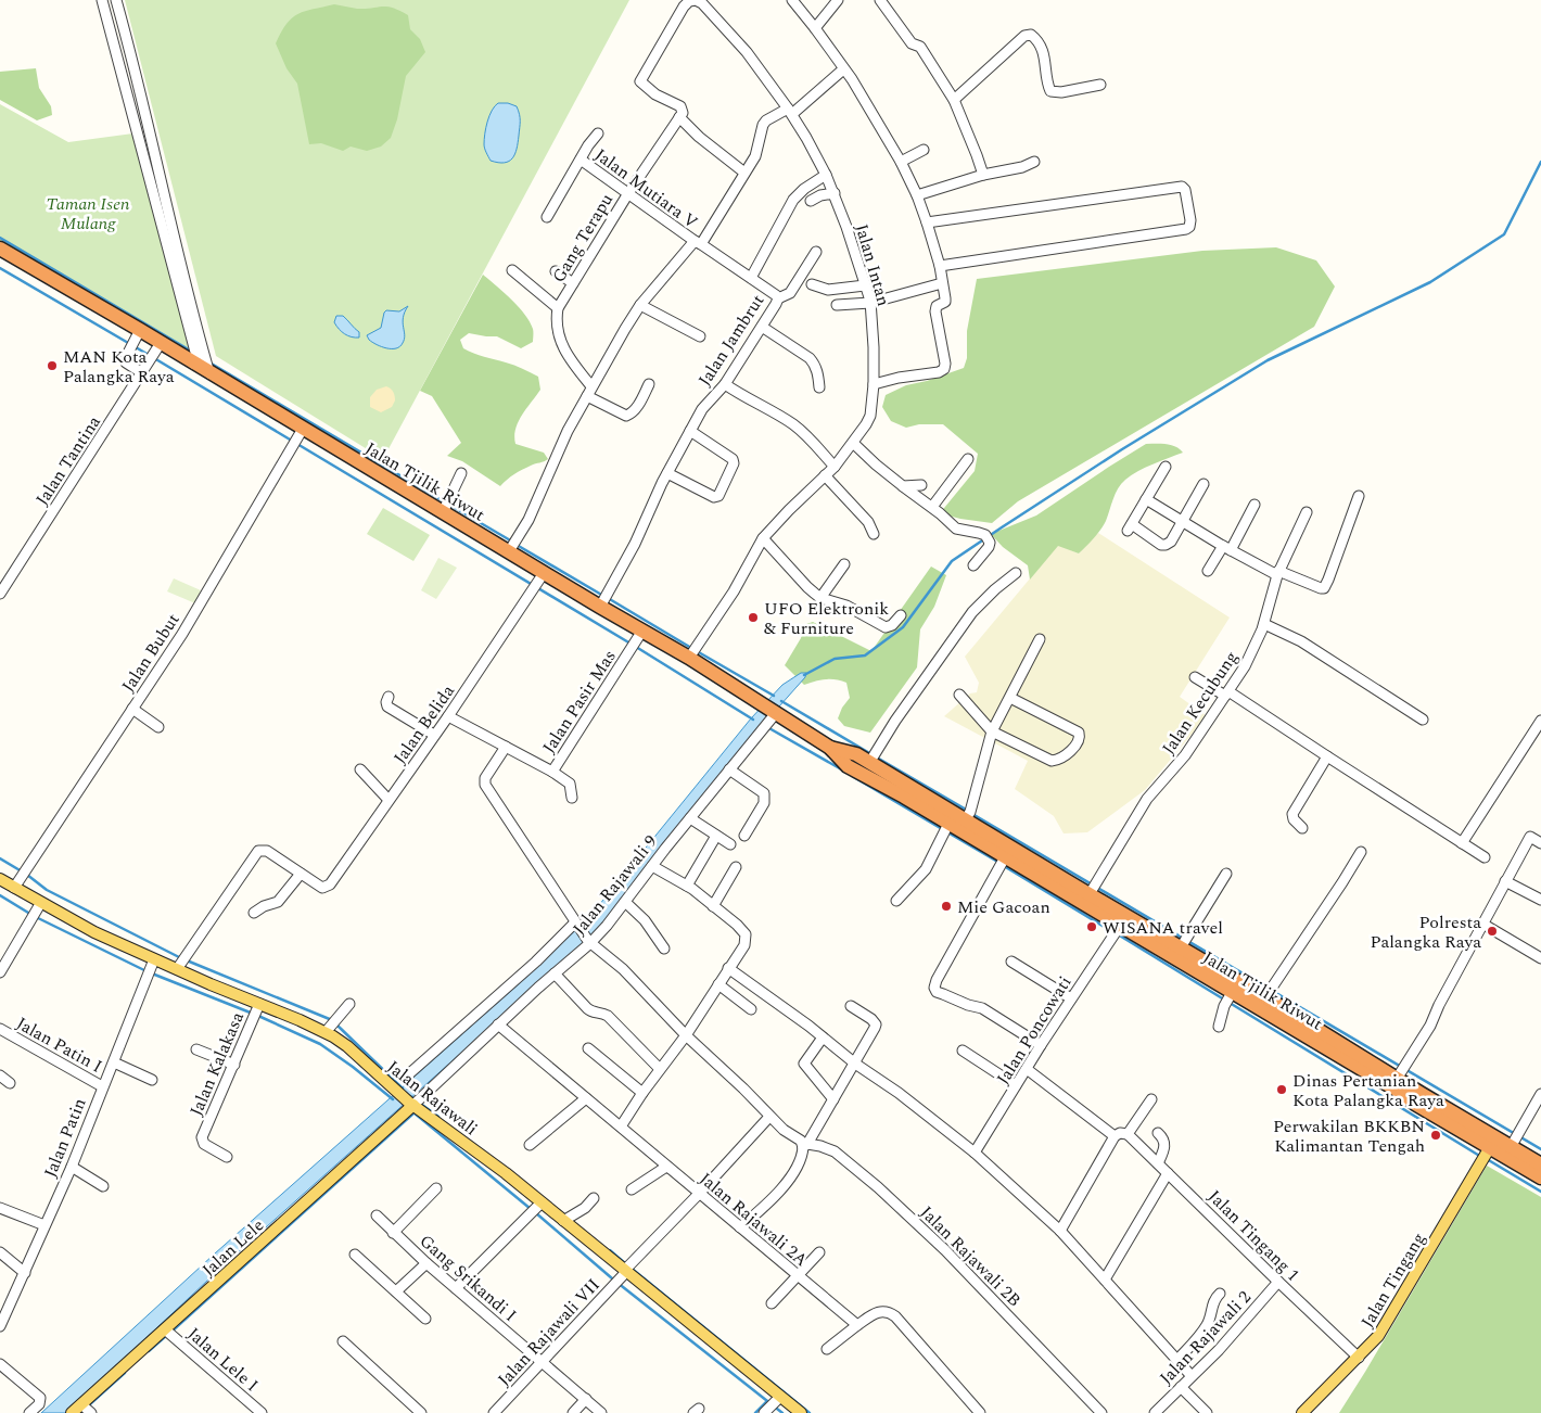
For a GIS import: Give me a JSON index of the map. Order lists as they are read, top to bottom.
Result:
{
  "streets": {
    "highway": ["Jalan Tjilik Riwut"],
    "main road": ["Jalan Rajawali", "Jalan Lele", "Jalan Tingang"],
    "street": [
      "Jalan Mutiara V",
      "Gang Terapu",
      "Jalan Intan",
      "Jalan Jambrut",
      "Jalan Tantina",
      "Jalan Bubut",
      "Jalan Pasir Mas",
      "Jalan Kecubung",
      "Jalan Belida",
      "Jalan Rajawali 9",
      "Jalan Poncowati",
      "Jalan Patin I",
      "Jalan Kalakasa",
      "Jalan Patin",
      "Jalan Rajawali 2A",
      "Jalan Tingang 1",
      "Jalan Rajawali 2B",
      "Gang Srikandi I",
      "Jalan Rajawali VII",
      "Jalan Rajawali 2",
      "Jalan Lele I"
    ]
  },
  "crossings": [
    ["Jalan Mutiara V", "Gang Terapu"],
    ["Jalan Mutiara V", "Jalan Jambrut"],
    ["Gang Terapu", "Jalan Intan"],
    ["Jalan Intan", "Jalan Tjilik Riwut"],
    ["Jalan Jambrut", "Jalan Tjilik Riwut"],
    ["Jalan Tantina", "Jalan Tjilik Riwut"],
    ["Jalan Tjilik Riwut", "Jalan Bubut"],
    ["Jalan Tjilik Riwut", "Jalan Pasir Mas"],
    ["Jalan Tjilik Riwut", "Jalan Kecubung"],
    ["Jalan Tjilik Riwut", "Jalan Belida"],
    ["Jalan Tjilik Riwut", "Jalan Rajawali 9"],
    ["Jalan Tjilik Riwut", "Jalan Poncowati"],
    ["Jalan Tjilik Riwut", "Jalan Tingang"],
    ["Jalan Bubut", "Jalan Rajawali"],
    ["Jalan Pasir Mas", "Jalan Belida"],
    ["Jalan Rajawali 9", "Jalan Rajawali"],
    ["Jalan Rajawali 9", "Jalan Rajawali 2A"],
    ["Jalan Rajawali 9", "Jalan Lele"],
    ["Jalan Patin I", "Jalan Patin"],
    ["Jalan Kalakasa", "Jalan Rajawali"],
    ["Jalan Rajawali", "Jalan Patin"],
    ["Jalan Rajawali", "Jalan Lele"],
    ["Jalan Rajawali", "Jalan Rajawali VII"],
    ["Jalan Rajawali 2A", "Jalan Rajawali VII"],
    ["Jalan Tingang 1", "Jalan Tingang"],
    ["Jalan Tingang 1", "Jalan Rajawali 2"],
    ["Jalan Lele", "Jalan Lele I"],
    ["Gang Srikandi I", "Jalan Rajawali VII"]
  ],
  "parks": ["Taman Isen Mulang"],
  "places": [
    "MAN Kota Palangka Raya",
    "UFO Elektronik & Furniture",
    "Mie Gacoan",
    "WISANA travel",
    "Polresta Palangka Raya",
    "Dinas Pertanian Kota Palangka Raya",
    "Perwakilan BKKBN Kalimantan Tengah"
  ]
}
